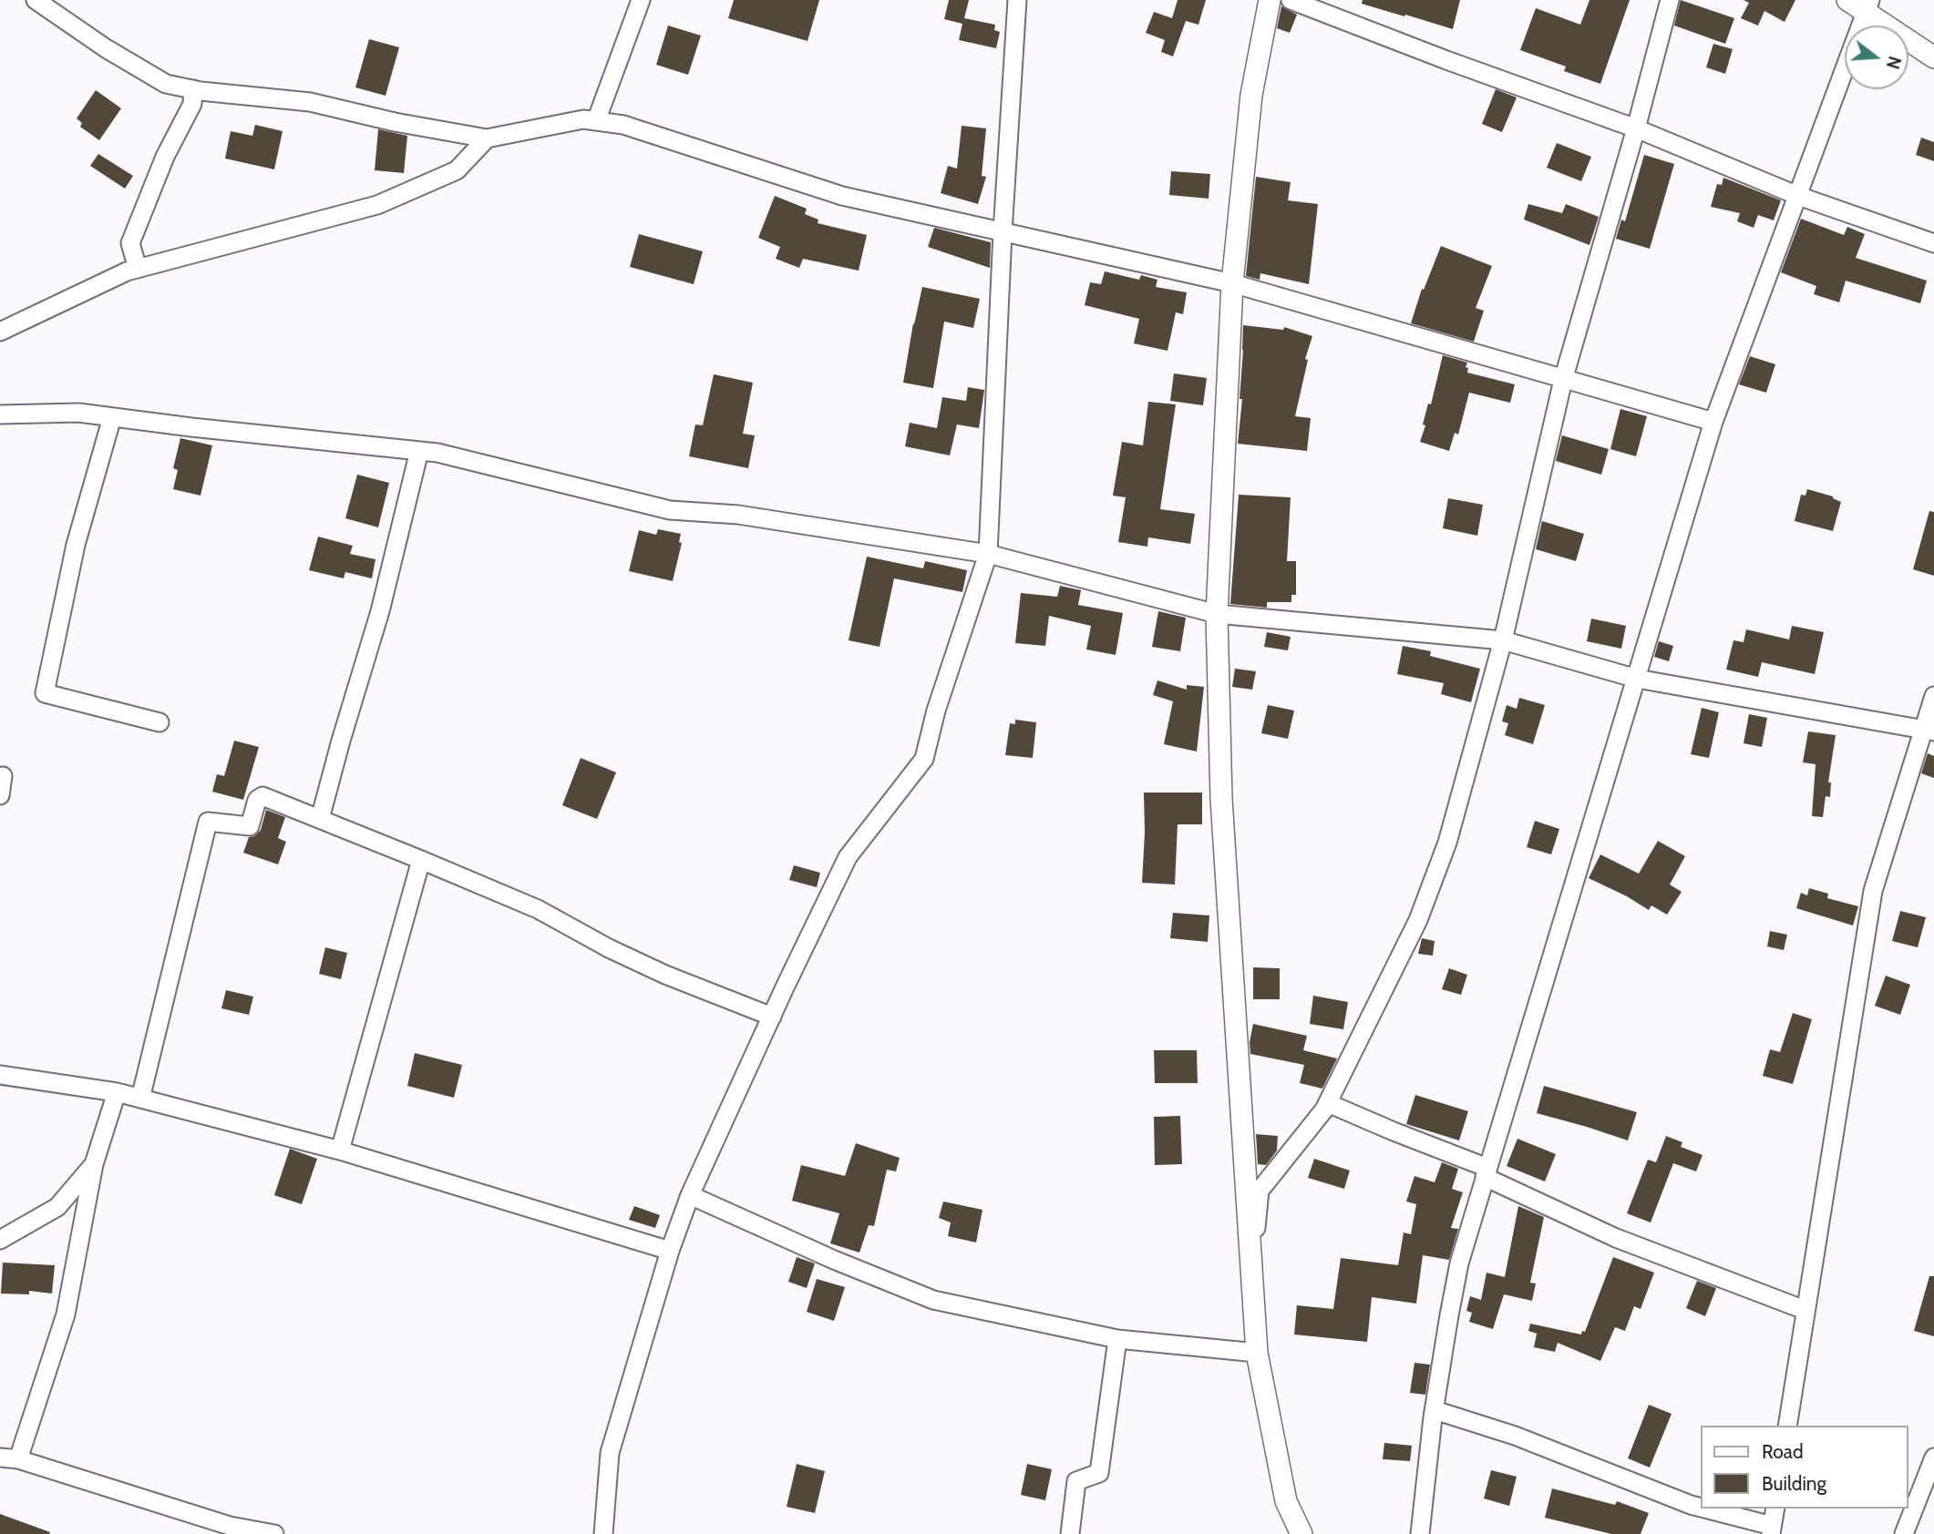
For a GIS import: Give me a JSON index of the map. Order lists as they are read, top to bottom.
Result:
{
  "legend": ["Road", "Building"],
  "north": "right"
}
